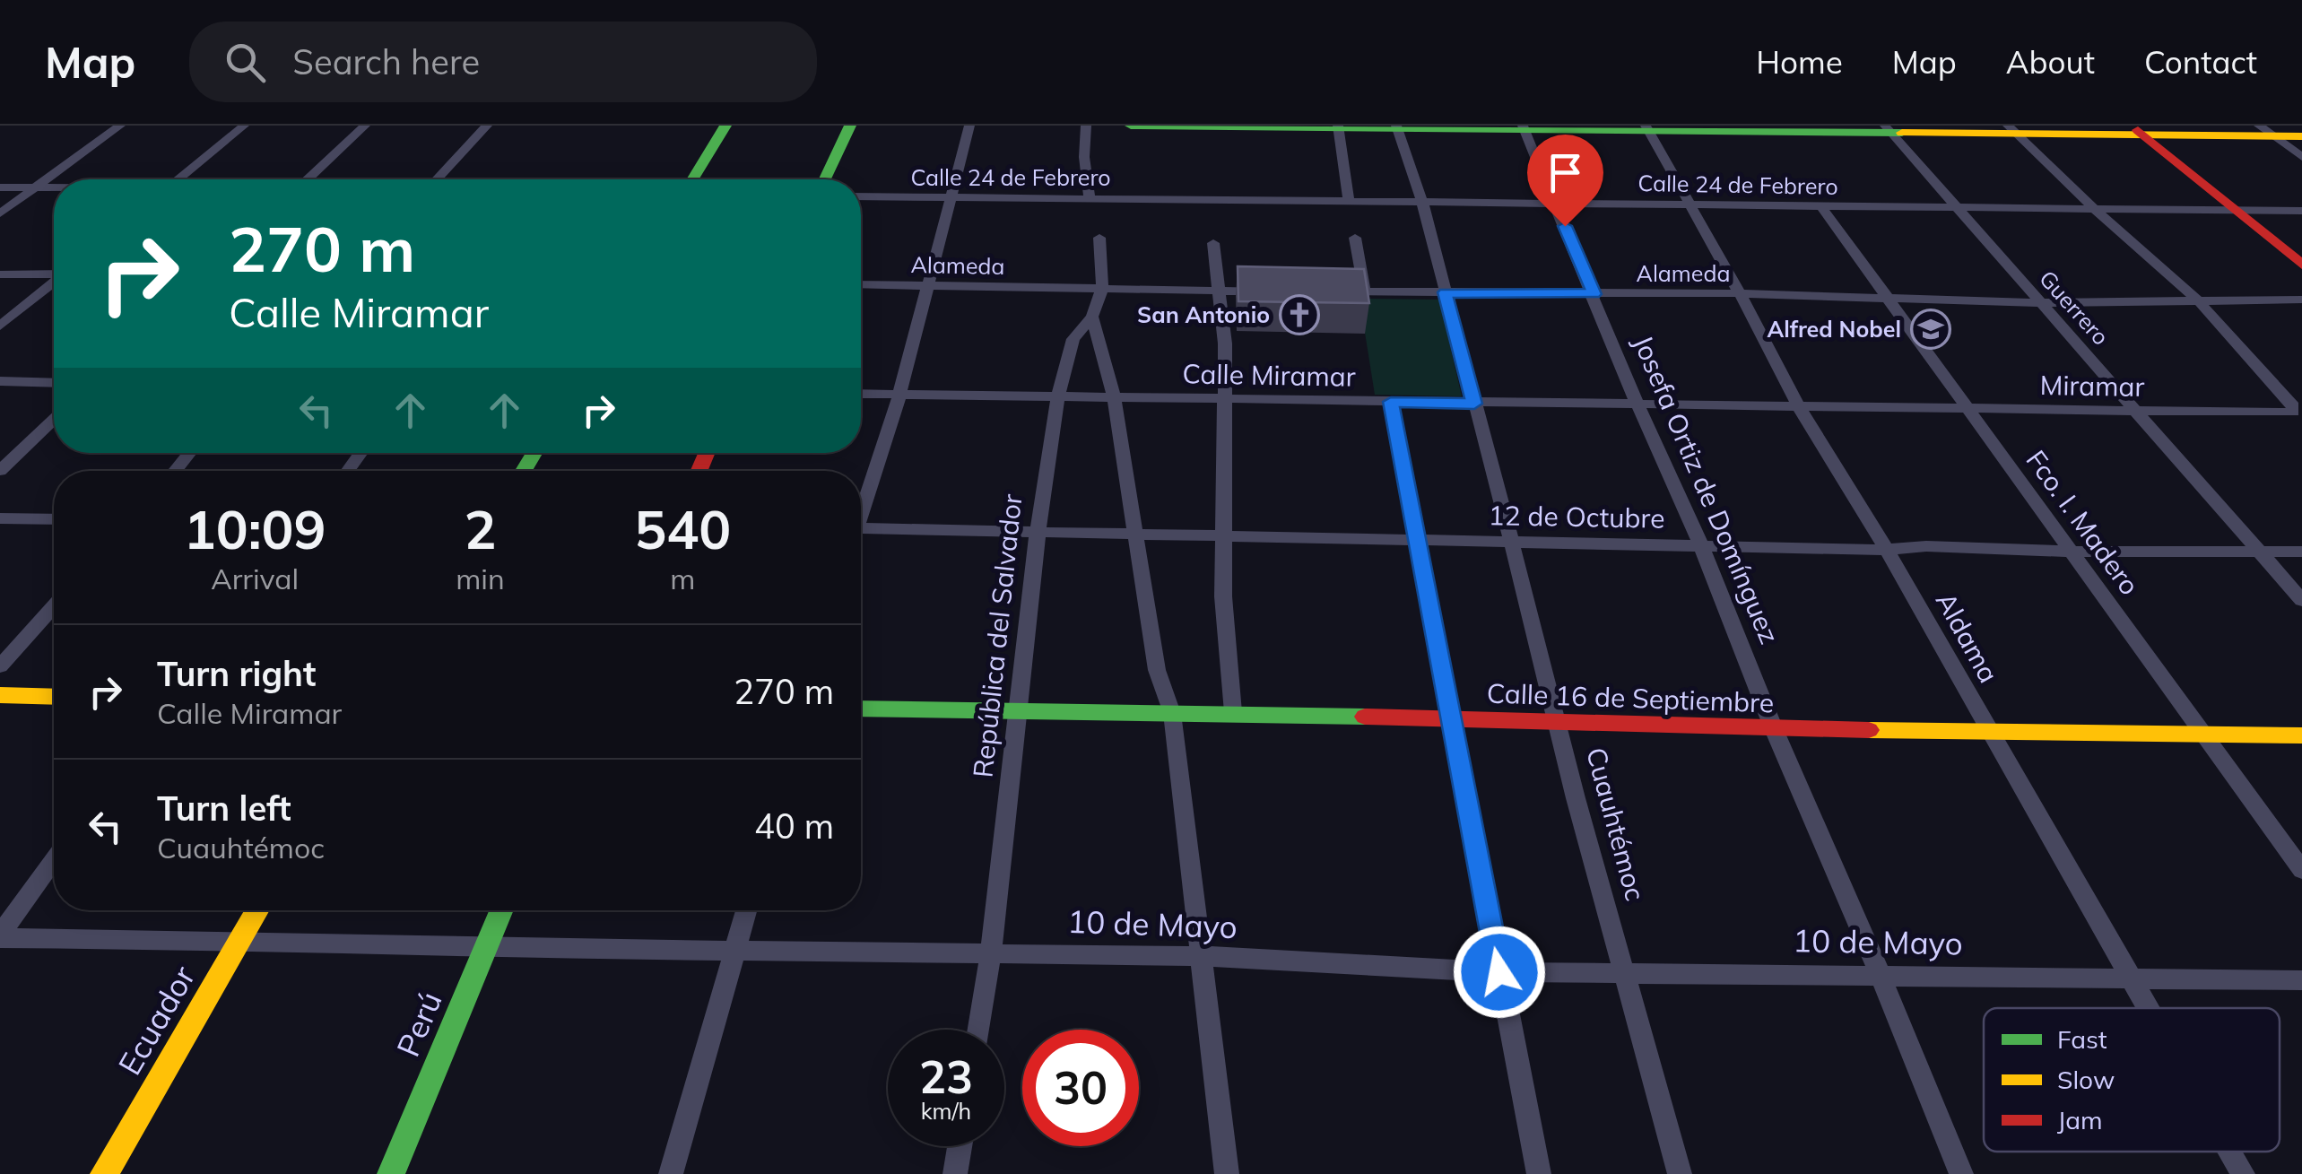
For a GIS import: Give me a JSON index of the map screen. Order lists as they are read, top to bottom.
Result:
{
  "streets": {
    "street": [
      "Calle 24 de Febrero",
      "Alameda",
      "Guerrero",
      "Calle Miramar",
      "Miramar",
      "Josefa Ortiz de Domínguez",
      "12 de Octubre",
      "Fco. I. Madero",
      "República del Salvador",
      "Aldama",
      "Calle 16 de Septiembre",
      "Cuauhtémoc",
      "10 de Mayo",
      "Ecuador",
      "Perú"
    ]
  },
  "crossings": [
    ["Calle 24 de Febrero", "Guerrero"],
    ["Calle 24 de Febrero", "Josefa Ortiz de Domínguez"],
    ["Calle 24 de Febrero", "Fco. I. Madero"],
    ["Calle 24 de Febrero", "Aldama"],
    ["Calle 24 de Febrero", "Cuauhtémoc"],
    ["Alameda", "Guerrero"],
    ["Alameda", "Miramar"],
    ["Alameda", "Josefa Ortiz de Domínguez"],
    ["Alameda", "Fco. I. Madero"],
    ["Alameda", "República del Salvador"],
    ["Alameda", "Aldama"],
    ["Alameda", "Cuauhtémoc"],
    ["Guerrero", "Miramar"],
    ["Guerrero", "12 de Octubre"],
    ["Calle Miramar", "Miramar"],
    ["Calle Miramar", "Josefa Ortiz de Domínguez"],
    ["Calle Miramar", "República del Salvador"],
    ["Calle Miramar", "Cuauhtémoc"],
    ["Miramar", "Fco. I. Madero"],
    ["Miramar", "Aldama"],
    ["Josefa Ortiz de Domínguez", "12 de Octubre"],
    ["Josefa Ortiz de Domínguez", "Calle 16 de Septiembre"],
    ["Josefa Ortiz de Domínguez", "10 de Mayo"],
    ["12 de Octubre", "Fco. I. Madero"],
    ["12 de Octubre", "República del Salvador"],
    ["12 de Octubre", "Aldama"],
    ["12 de Octubre", "Cuauhtémoc"],
    ["Fco. I. Madero", "Calle 16 de Septiembre"],
    ["República del Salvador", "Calle 16 de Septiembre"],
    ["República del Salvador", "10 de Mayo"],
    ["Aldama", "Calle 16 de Septiembre"],
    ["Aldama", "10 de Mayo"],
    ["Calle 16 de Septiembre", "Cuauhtémoc"],
    ["Cuauhtémoc", "10 de Mayo"],
    ["10 de Mayo", "Ecuador"],
    ["10 de Mayo", "Perú"]
  ],
  "places": {
    "church": ["San Antonio"],
    "school or university": ["Alfred Nobel"]
  },
  "legend": ["Fast", "Slow", "Jam"],
  "page": {
    "header": "Map",
    "search": "Search here",
    "nav": [
      "Home",
      "Map",
      "About",
      "Contact"
    ],
    "turn": ["270 m", "Calle Miramar"],
    "eta": [
      "10:09",
      "Arrival",
      "2",
      "min",
      "540",
      "m"
    ],
    "list": [
      {
        "name": "Turn right",
        "note": "Calle Miramar",
        "value": "270 m"
      },
      {
        "name": "Turn left",
        "note": "Cuauhtémoc",
        "value": "40 m"
      }
    ],
    "speed": "23 km/h",
    "limit": "30"
  }
}
